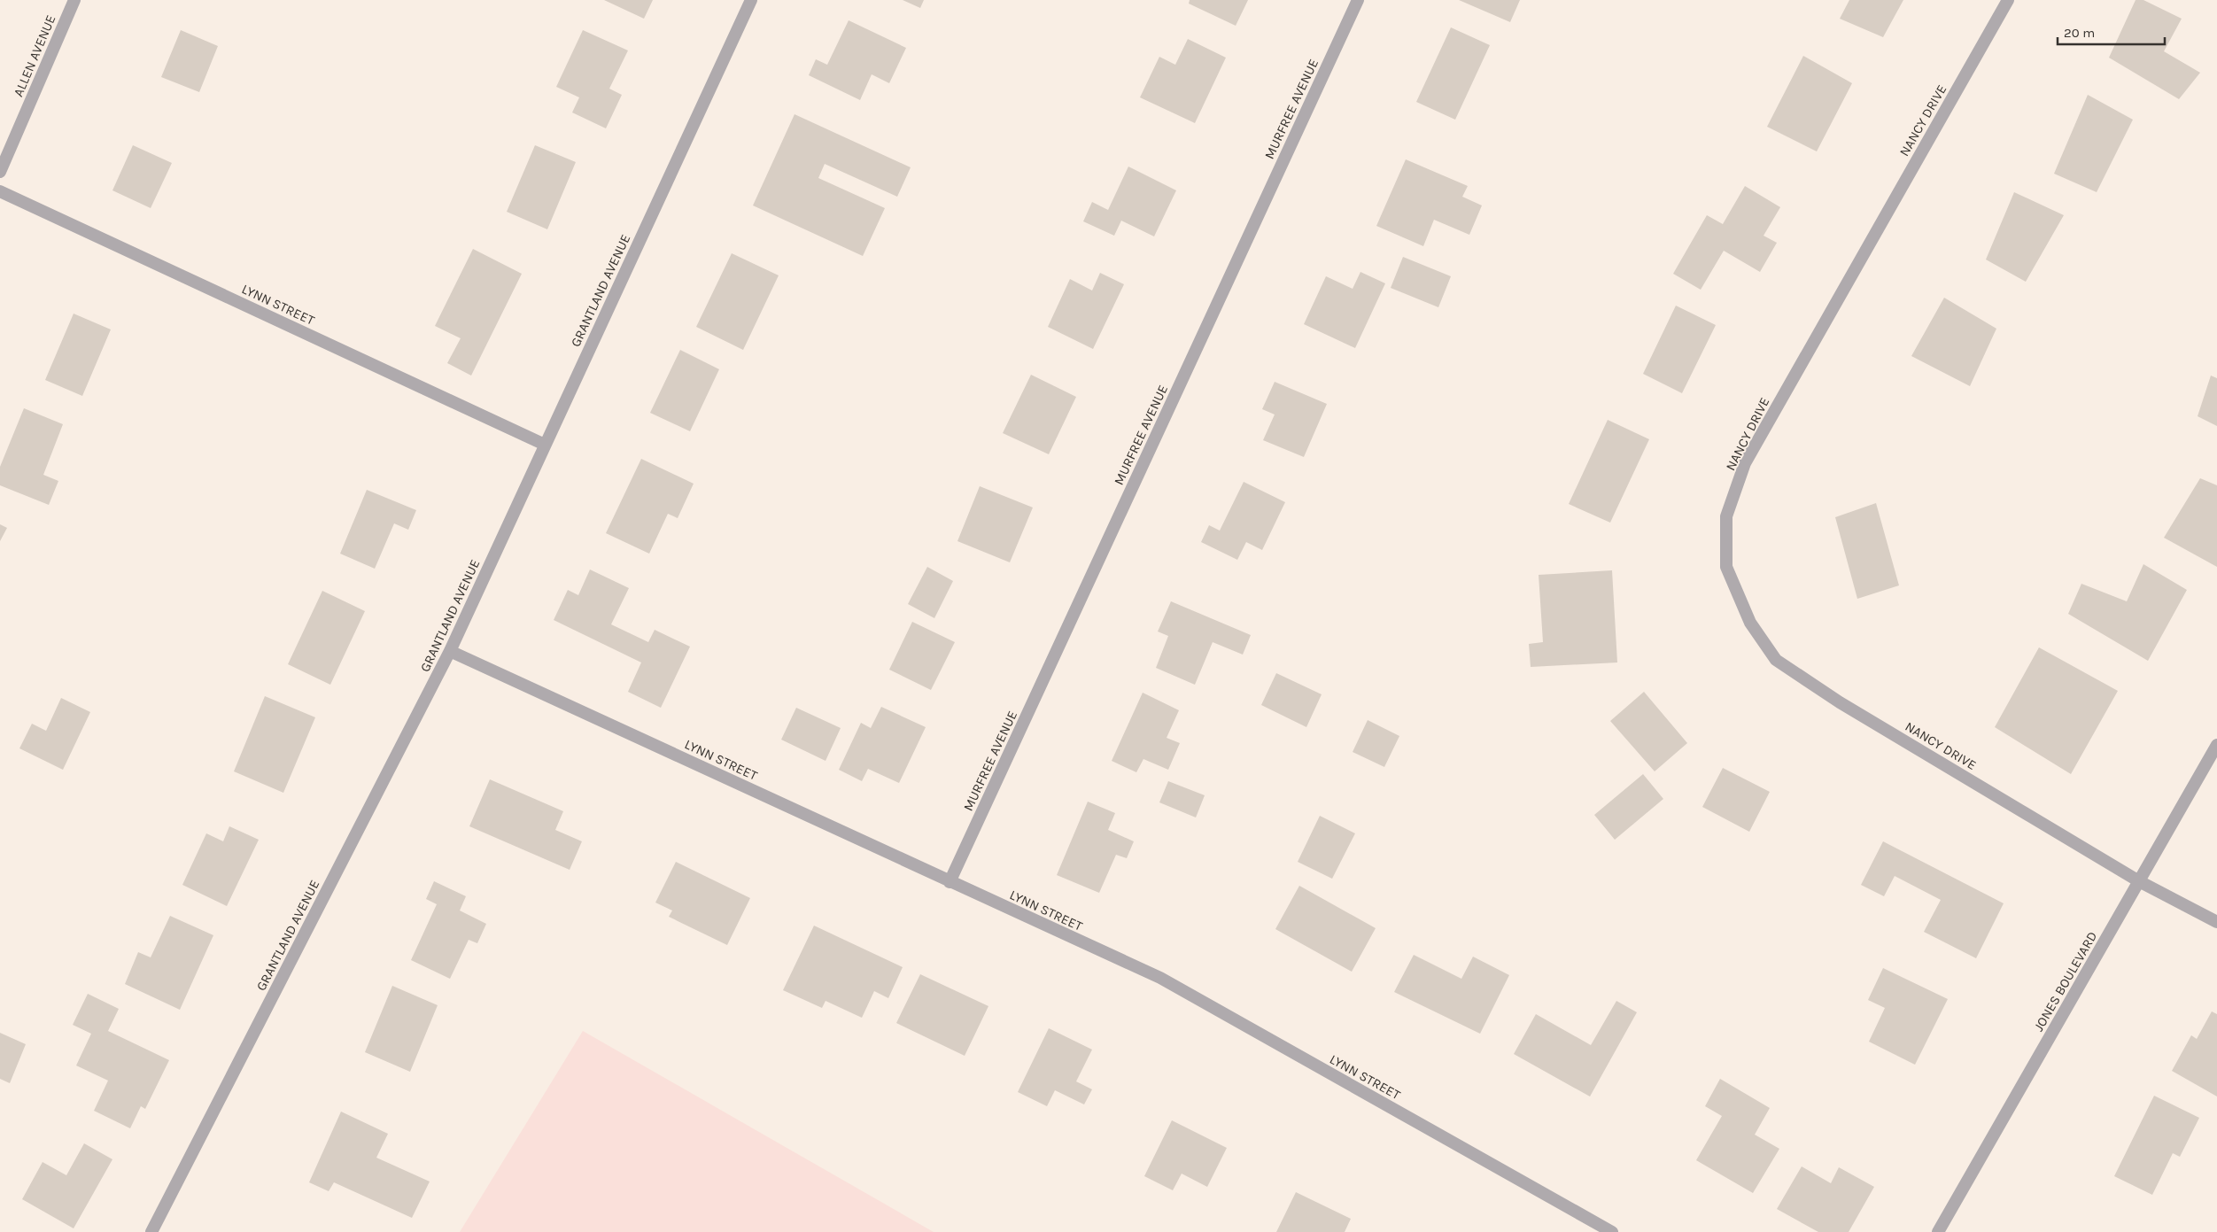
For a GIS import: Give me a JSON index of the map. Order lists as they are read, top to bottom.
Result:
{
  "streets": {
    "street": [
      "ALLEN AVENUE",
      "MURFREE AVENUE",
      "NANCY DRIVE",
      "GRANTLAND AVENUE",
      "LYNN STREET",
      "JONES BOULEVARD"
    ]
  },
  "crossings": [
    ["MURFREE AVENUE", "LYNN STREET"],
    ["NANCY DRIVE", "JONES BOULEVARD"],
    ["GRANTLAND AVENUE", "LYNN STREET"]
  ],
  "scale_bar": "20 m"
}
